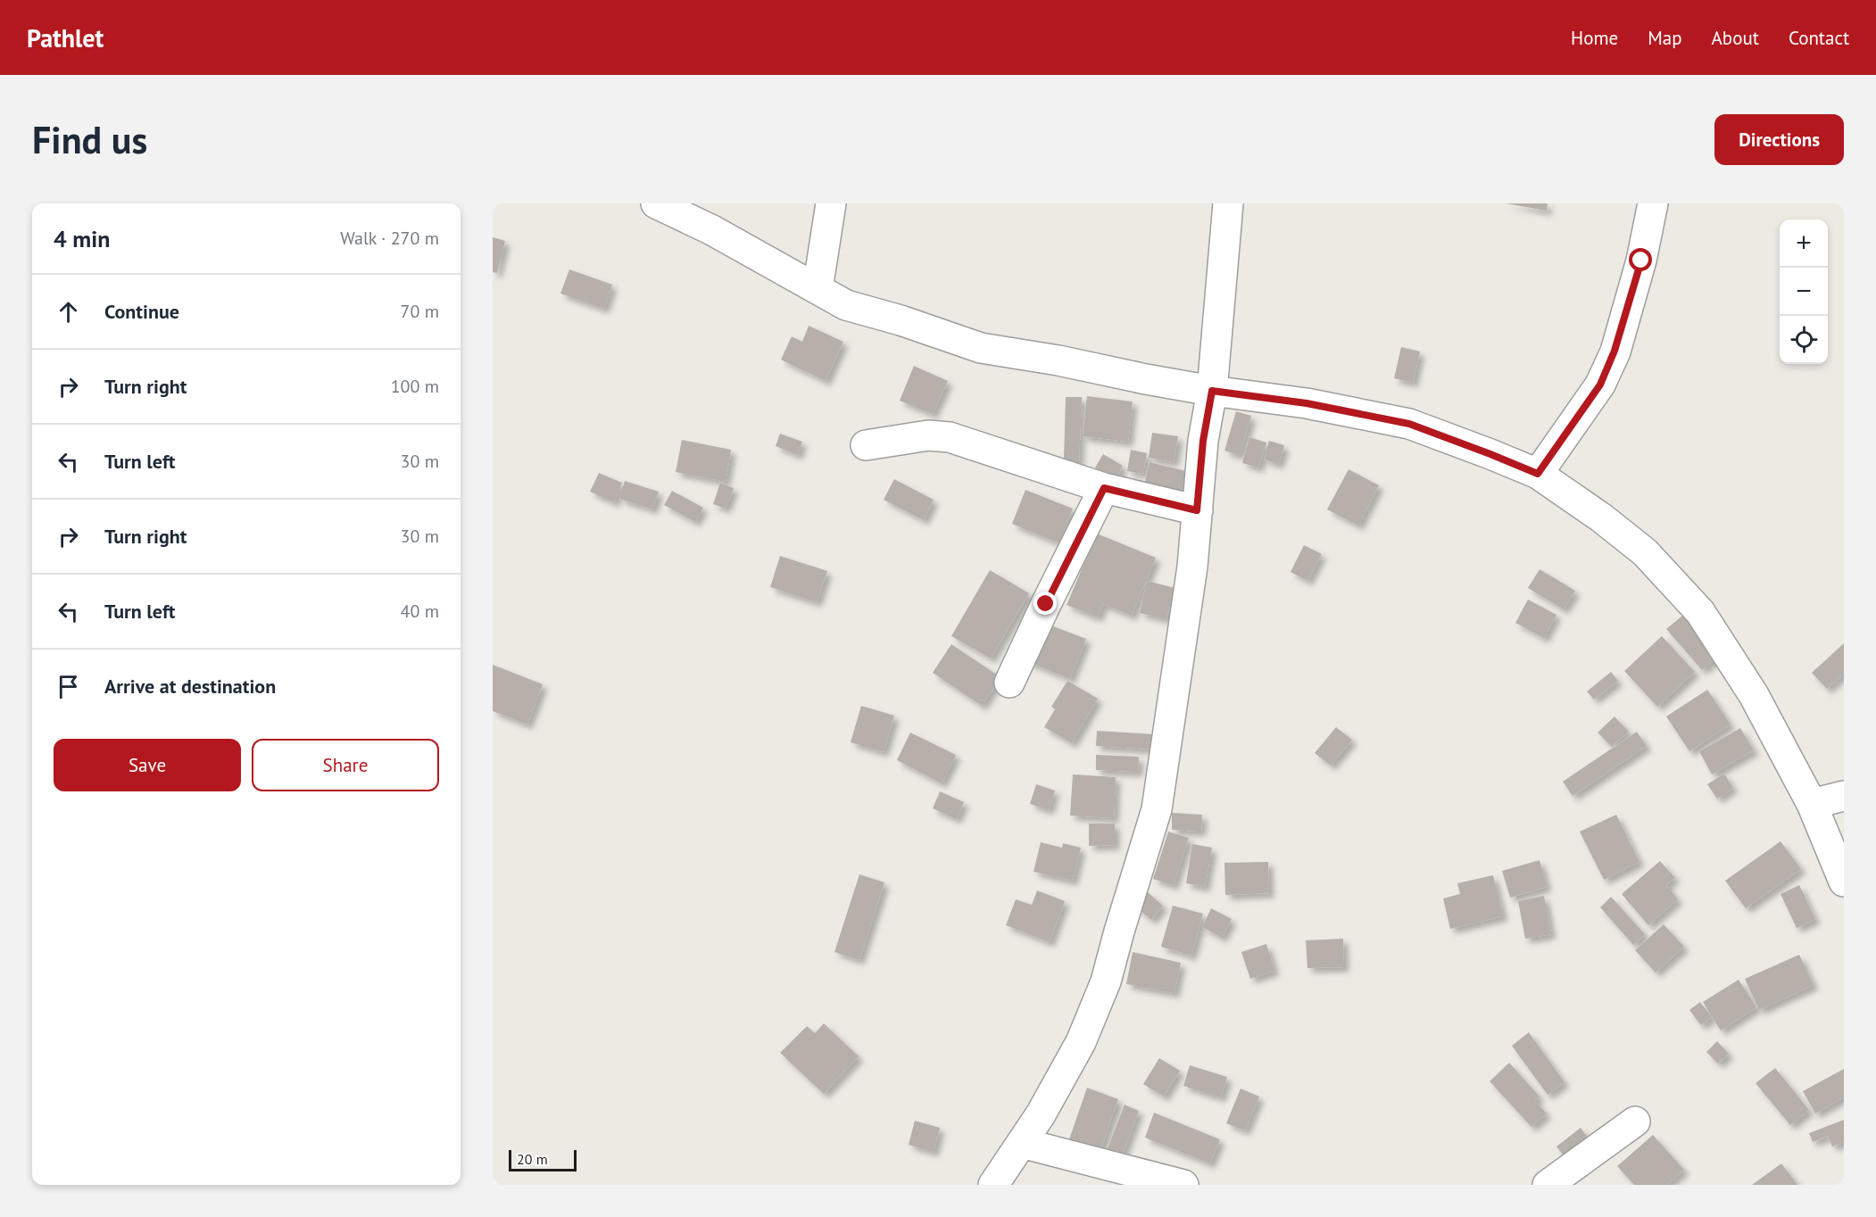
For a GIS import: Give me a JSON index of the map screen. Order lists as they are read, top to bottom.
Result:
{
  "scale_bar": "20 m",
  "page": {
    "header": "Pathlet",
    "nav": [
      "Home",
      "Map",
      "About",
      "Contact"
    ],
    "buttons": [
      "Directions",
      ["Save", "Share"]
    ],
    "title": "Find us",
    "heading": ["4 min", "Walk · 270 m"],
    "map_buttons": ["+", "−"],
    "list": [
      ["Continue", "70 m"],
      ["Turn right", "100 m"],
      ["Turn left", "30 m"],
      ["Turn right", "30 m"],
      ["Turn left", "40 m"],
      "Arrive at destination"
    ],
    "scale": "20 m"
  }
}
